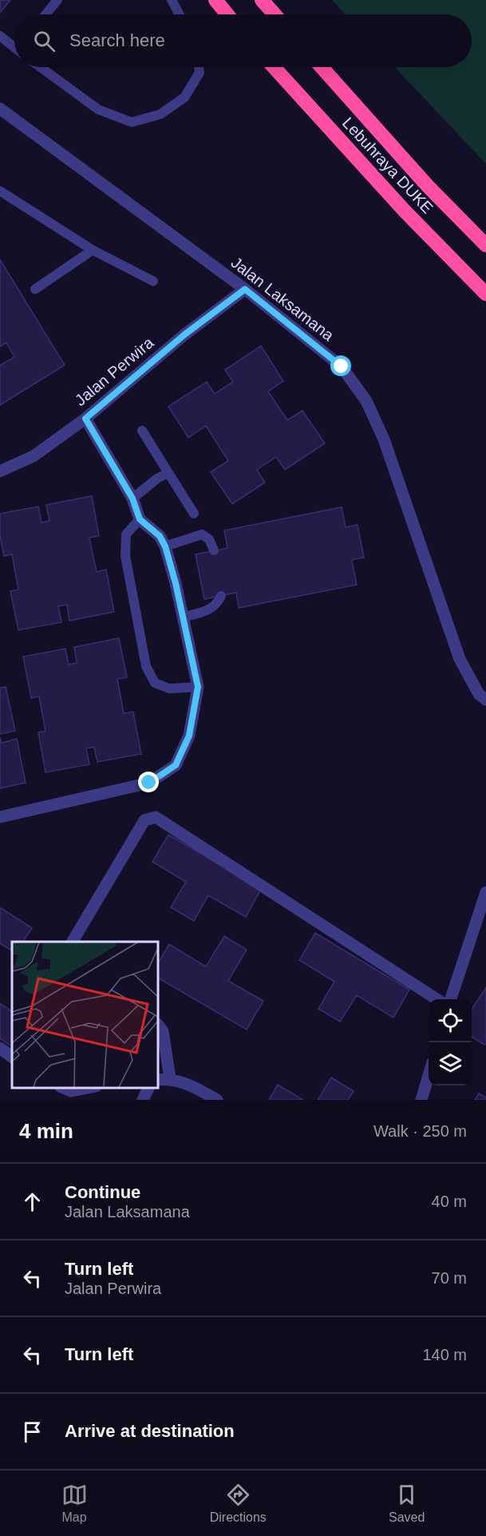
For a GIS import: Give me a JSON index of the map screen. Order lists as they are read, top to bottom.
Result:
{
  "streets": {
    "highway": ["Lebuhraya DUKE"],
    "street": ["Jalan Laksamana", "Jalan Perwira"]
  },
  "crossings": [
    ["Jalan Laksamana", "Jalan Perwira"]
  ],
  "page": {
    "search": "Search here",
    "heading": ["4 min", "Walk · 250 m"],
    "list": [
      ["Continue", "Jalan Laksamana", "40 m"],
      ["Turn left", "Jalan Perwira", "70 m"],
      ["Turn left", "140 m"],
      "Arrive at destination"
    ],
    "nav": ["Map", "Directions", "Saved"]
  }
}
